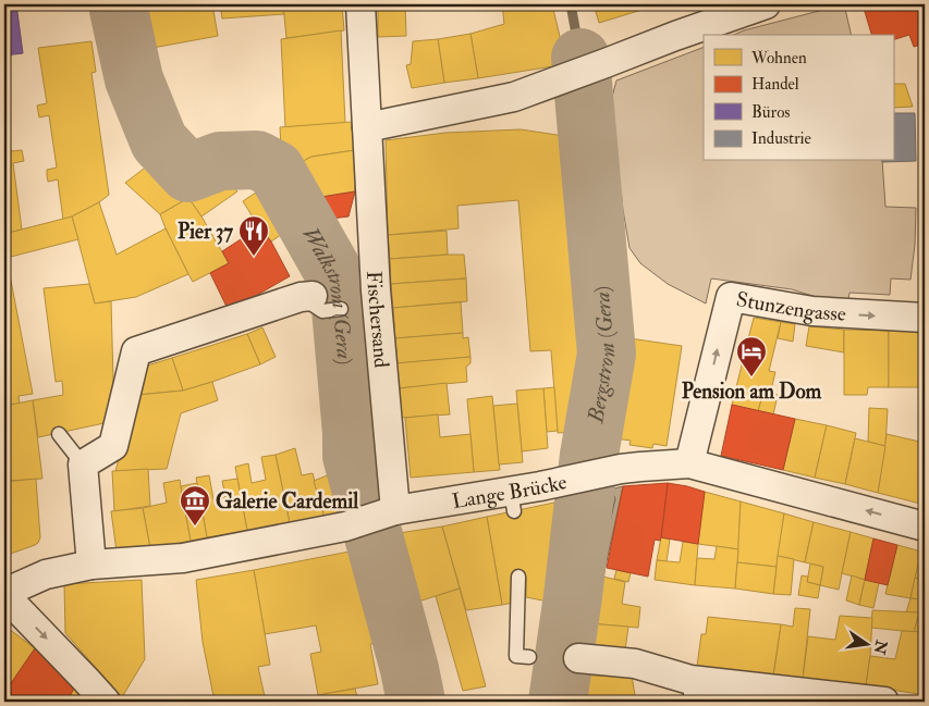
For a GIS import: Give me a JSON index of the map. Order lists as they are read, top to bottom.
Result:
{
  "streets": {
    "street": ["Stunzengasse", "Fischersand", "Lange Brücke"]
  },
  "crossings": [
    ["Stunzengasse", "Lange Brücke"],
    ["Fischersand", "Lange Brücke"]
  ],
  "water": ["Walkstrom (Gera)", "Bergstrom (Gera)"],
  "places": {
    "restaurant": ["Pier 37"],
    "hotel": ["Pension am Dom"],
    "museum": ["Galerie Cardemil"]
  },
  "legend": [
    "Wohnen",
    "Handel",
    "Büros",
    "Industrie"
  ],
  "north": "right"
}
